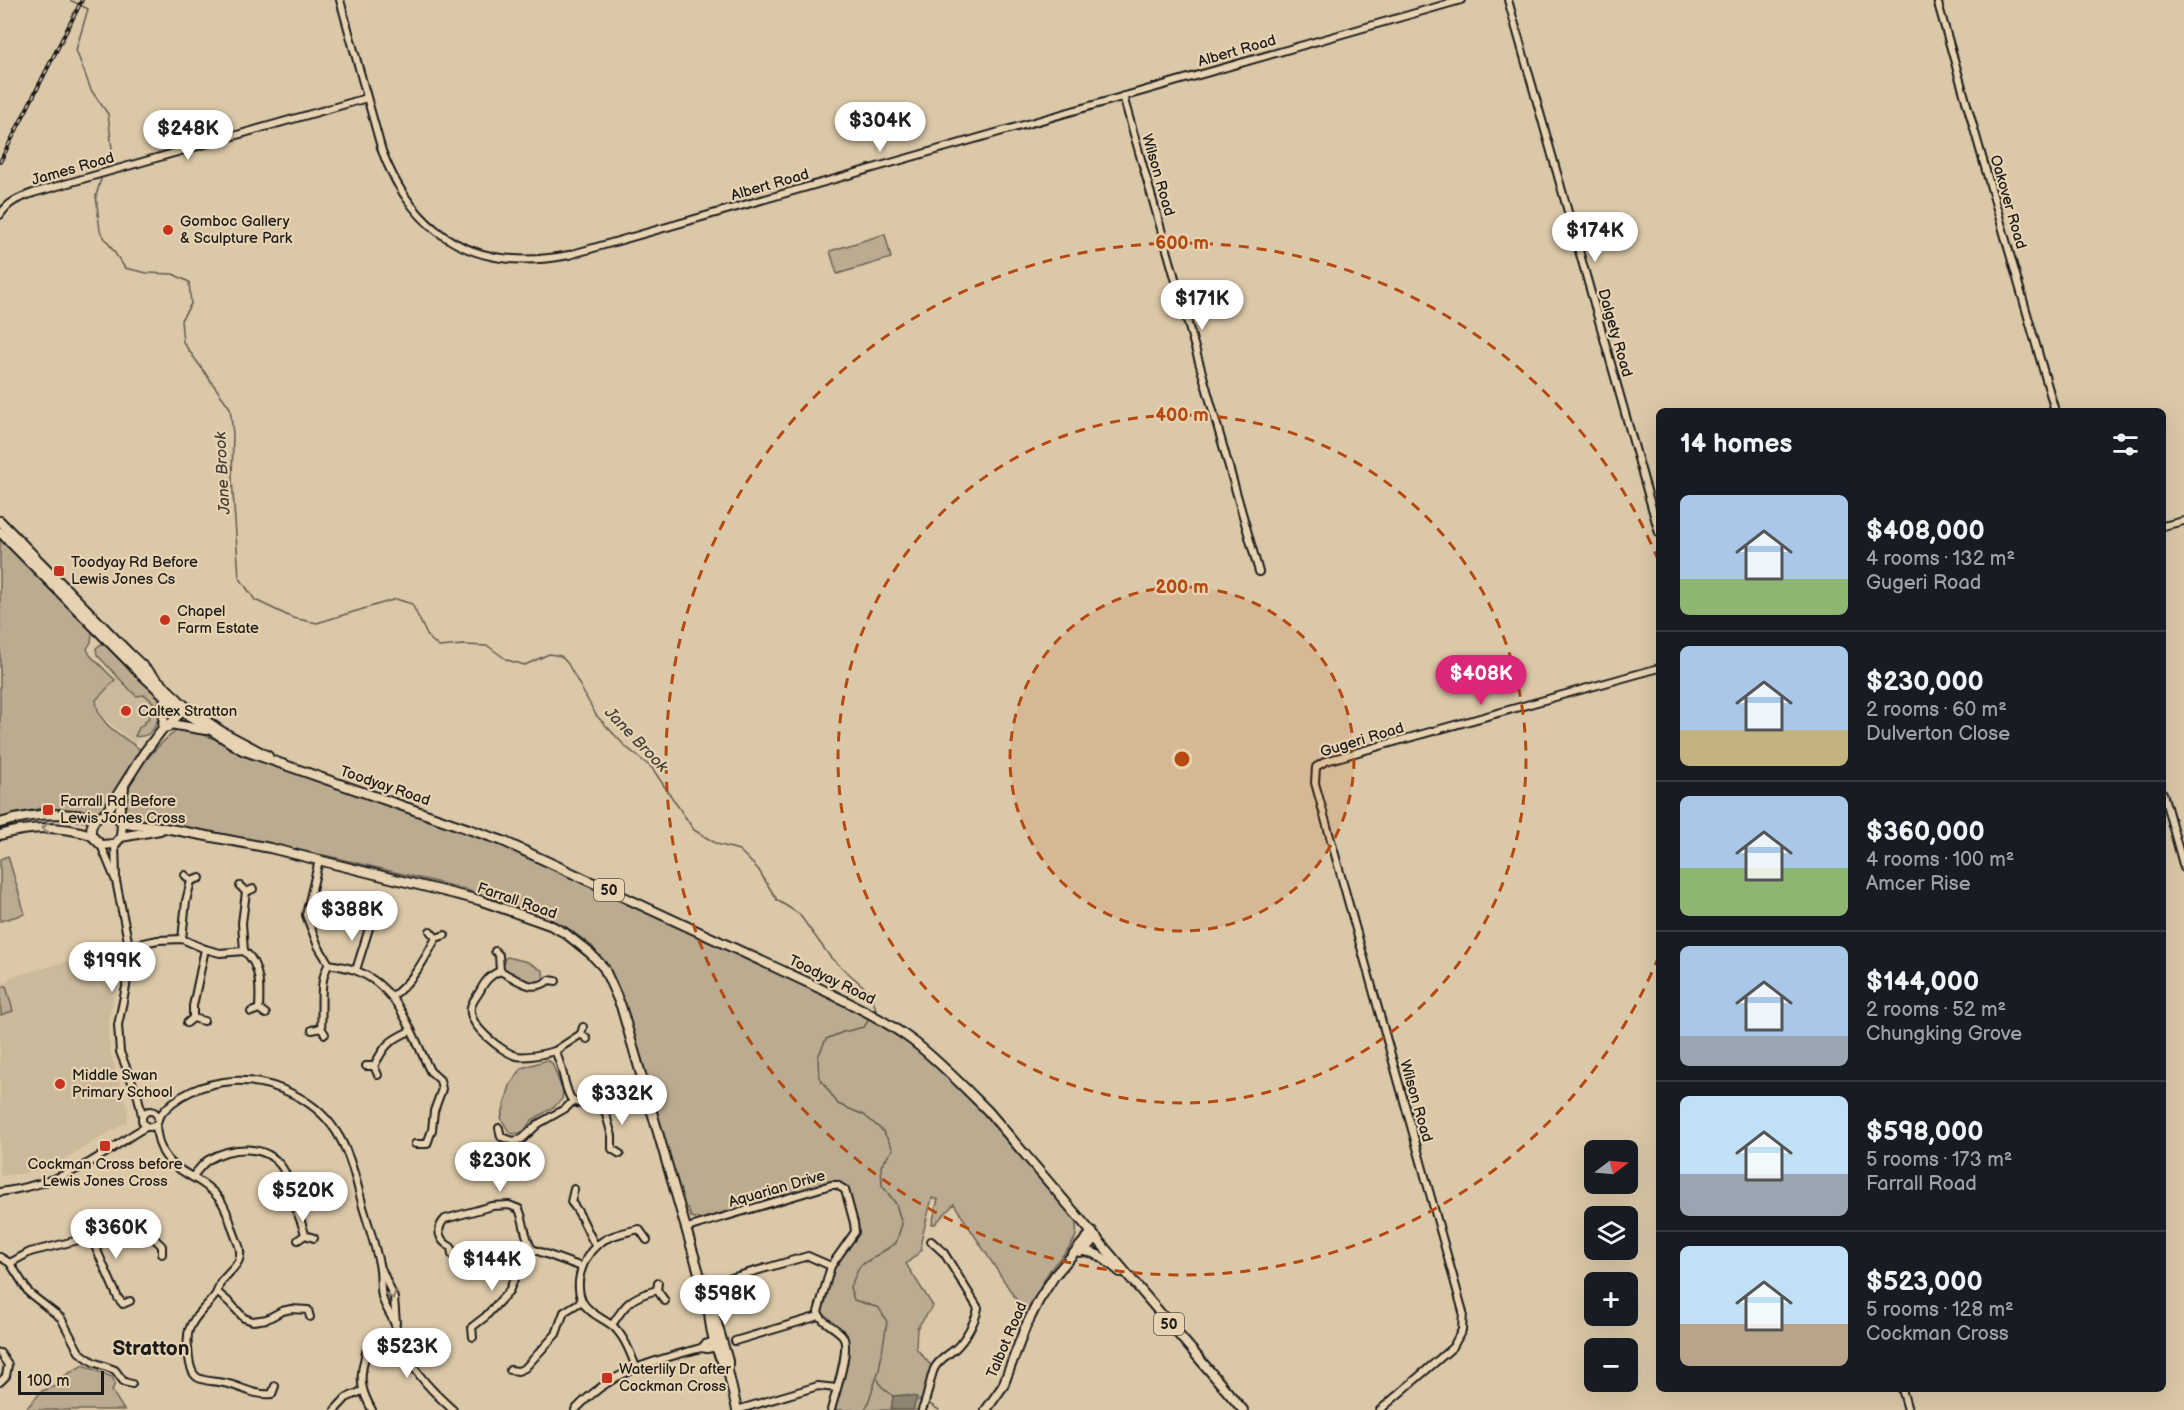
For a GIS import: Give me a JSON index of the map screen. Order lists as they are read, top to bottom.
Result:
{
  "streets": {
    "main road": [
      "Toodyay Road",
      "50",
      "Farrall Road",
      "Talbot Road"
    ],
    "street": [
      "Albert Road",
      "James Road",
      "Wilson Road",
      "Oakover Road",
      "Dalgety Road",
      "Gugeri Road",
      "Aquarian Drive"
    ]
  },
  "crossings": [
    ["Albert Road", "James Road"],
    ["Albert Road", "Wilson Road"],
    ["Wilson Road", "Gugeri Road"],
    ["Toodyay Road", "Talbot Road"],
    ["Farrall Road", "Aquarian Drive"]
  ],
  "districts": ["Stratton"],
  "water": ["Jane Brook"],
  "places": {
    "other": [
      "Gomboc Gallery & Sculpture Park",
      "Chapel Farm Estate",
      "Caltex Stratton",
      "Middle Swan Primary School"
    ],
    "transit": [
      "Toodyay Rd Before Lewis Jones Cs",
      "Farrall Rd Before Lewis Jones Cross",
      "Cockman Cross before Lewis Jones Cross",
      "Waterlily Dr after Cockman Cross"
    ]
  },
  "scale_bar": "100 m",
  "north": "right",
  "page": {
    "price": [
      "$304K",
      "$248K",
      "$174K",
      "$171K",
      "$408K",
      "$388K",
      "$199K",
      "$332K",
      "$230K",
      "$520K",
      "$360K",
      "$144K",
      "$598K",
      "$523K"
    ],
    "heading": "14 homes",
    "list": [
      {
        "name": "$408,000",
        "note": "4 rooms · 132 m² · Gugeri Road"
      },
      {
        "name": "$230,000",
        "note": "2 rooms · 60 m² · Dulverton Close"
      },
      {
        "name": "$360,000",
        "note": "4 rooms · 100 m² · Amcer Rise"
      },
      {
        "name": "$144,000",
        "note": "2 rooms · 52 m² · Chungking Grove"
      },
      {
        "name": "$598,000",
        "note": "5 rooms · 173 m² · Farrall Road"
      },
      {
        "name": "$523,000",
        "note": "5 rooms · 128 m² · Cockman Cross"
      }
    ],
    "map_buttons": ["+", "−"],
    "scale": "100 m"
  },
  "rings": ["600 m", "400 m", "200 m"]
}
